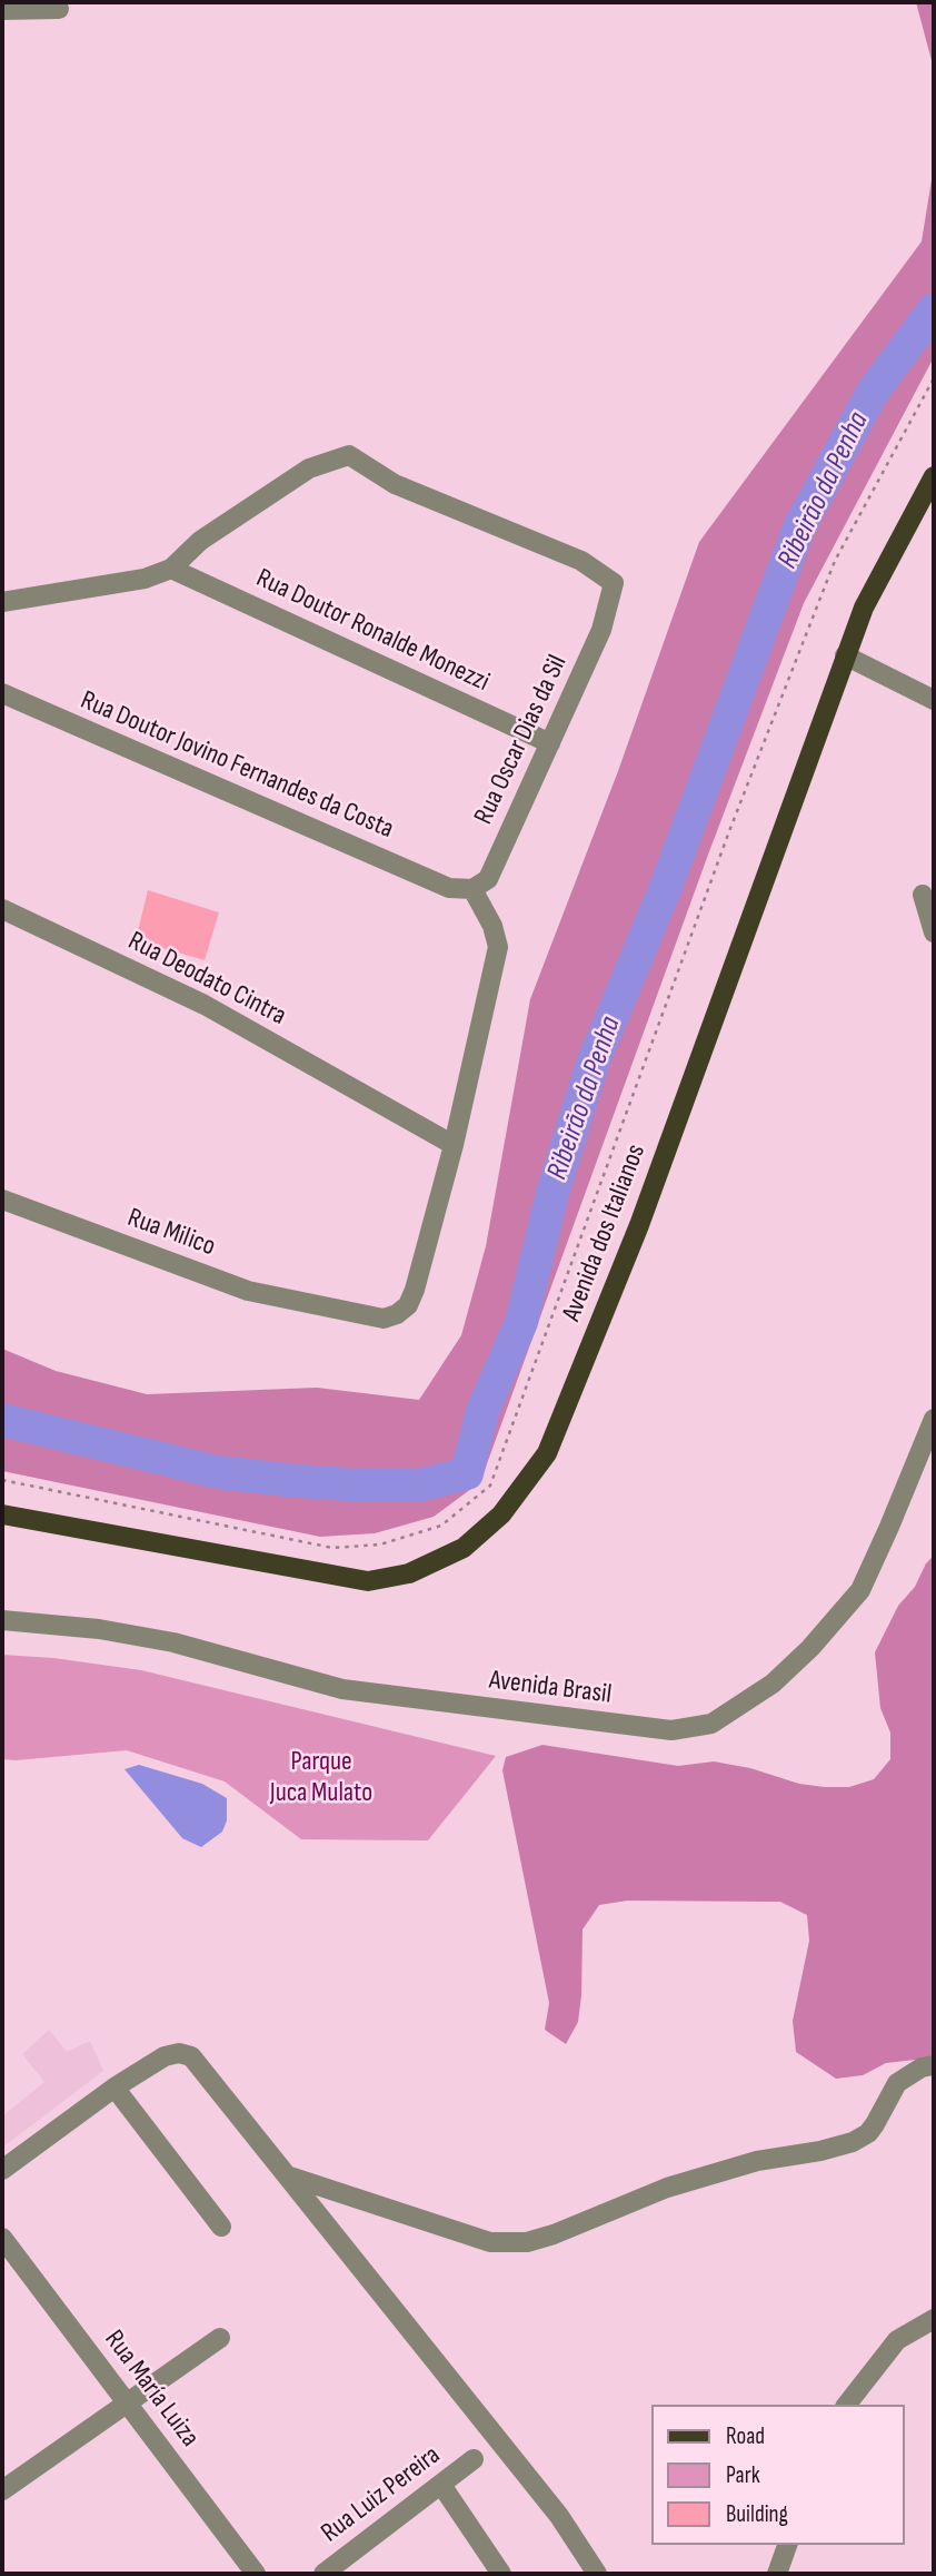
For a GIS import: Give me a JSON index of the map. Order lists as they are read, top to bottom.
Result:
{
  "streets": {
    "main road": ["Avenida dos Italianos"],
    "street": [
      "Rua Doutor Ronalde Monezzi",
      "Rua Oscar Dias da Sil",
      "Rua Doutor Jovino Fernandes da Costa",
      "Rua Deodato Cintra",
      "Rua Milico",
      "Avenida Brasil",
      "Rua María Luiza",
      "Rua Luiz Pereira"
    ]
  },
  "crossings": [
    ["Rua Doutor Ronalde Monezzi", "Rua Oscar Dias da Sil"],
    ["Rua Oscar Dias da Sil", "Rua Doutor Jovino Fernandes da Costa"],
    ["Rua Oscar Dias da Sil", "Rua Milico"],
    ["Rua Doutor Jovino Fernandes da Costa", "Rua Milico"],
    ["Rua Deodato Cintra", "Rua Milico"]
  ],
  "water": ["Ribeirão da Penha"],
  "parks": ["Parque Juca Mulato"],
  "legend": ["Road", "Park", "Building"]
}
